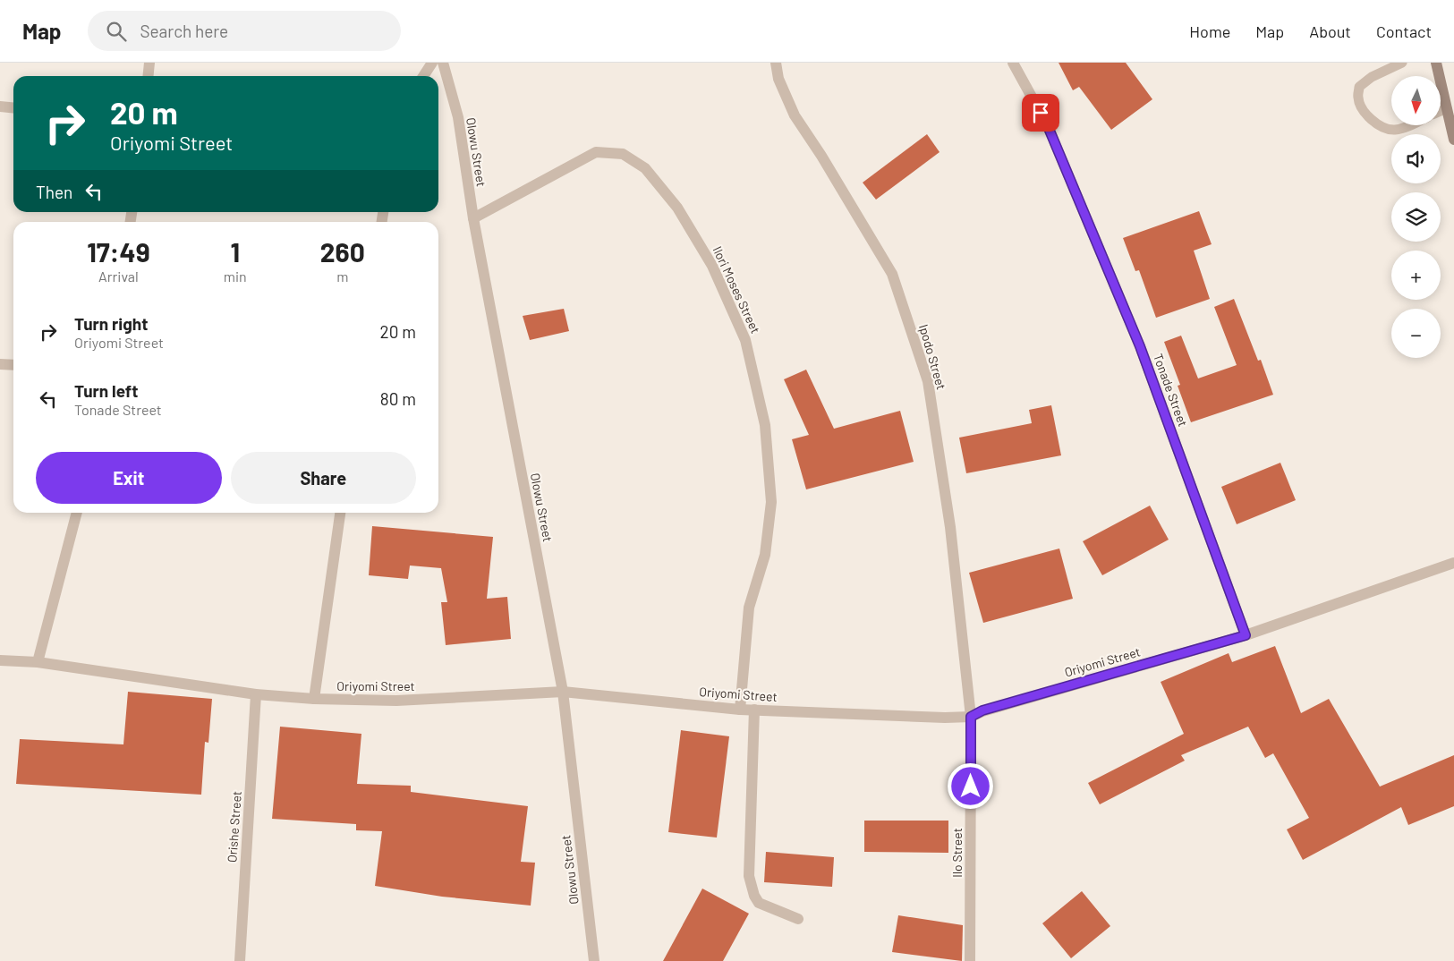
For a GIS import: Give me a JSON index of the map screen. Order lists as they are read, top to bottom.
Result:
{
  "streets": {
    "street": [
      "Olowu Street",
      "Ilori Moses Street",
      "Ipodo Street",
      "Tonade Street",
      "Oriyomi Street",
      "Orishe Street",
      "Ilo Street"
    ]
  },
  "crossings": [
    ["Olowu Street", "Ilori Moses Street"],
    ["Olowu Street", "Oriyomi Street"],
    ["Ilori Moses Street", "Oriyomi Street"],
    ["Ipodo Street", "Oriyomi Street"],
    ["Ipodo Street", "Ilo Street"],
    ["Tonade Street", "Oriyomi Street"],
    ["Oriyomi Street", "Orishe Street"],
    ["Oriyomi Street", "Ilo Street"]
  ],
  "north": "bottom",
  "page": {
    "header": "Map",
    "search": "Search here",
    "nav": [
      "Home",
      "Map",
      "About",
      "Contact"
    ],
    "map_buttons": ["+", "−"],
    "turn": ["20 m", "Oriyomi Street"],
    "then": "Then",
    "eta": [
      "17:49",
      "Arrival",
      "1",
      "min",
      "260",
      "m"
    ],
    "list": [
      {
        "name": "Turn right",
        "note": "Oriyomi Street",
        "value": "20 m"
      },
      {
        "name": "Turn left",
        "note": "Tonade Street",
        "value": "80 m"
      }
    ],
    "buttons": ["Exit", "Share"]
  }
}
